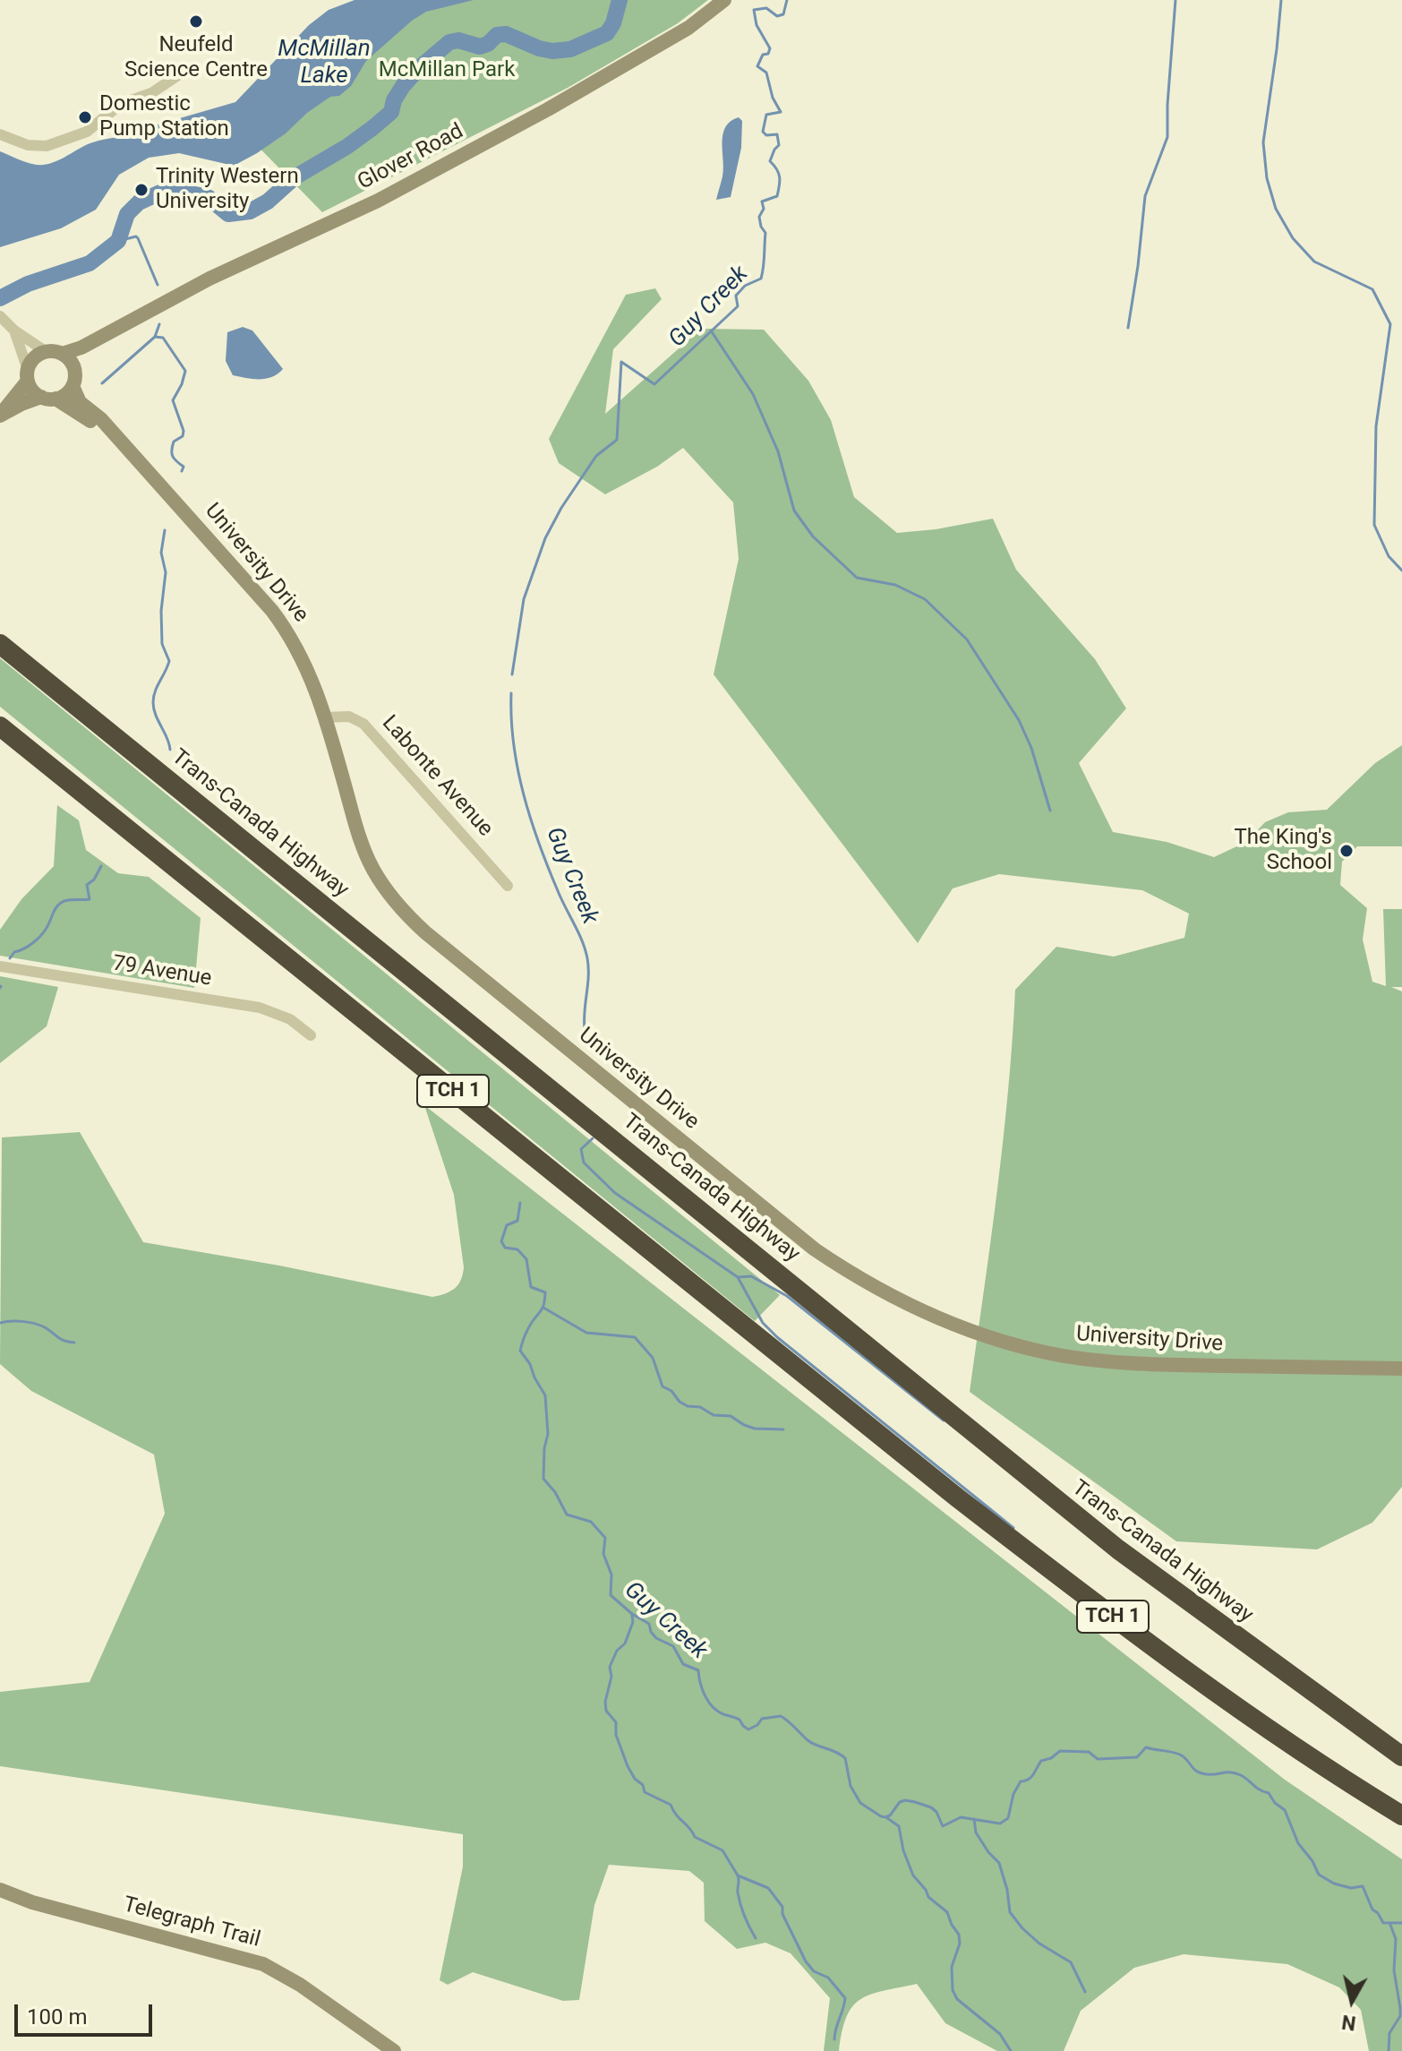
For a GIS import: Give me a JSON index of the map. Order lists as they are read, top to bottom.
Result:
{
  "streets": {
    "highway": ["Trans-Canada Highway", "TCH 1"],
    "street": [
      "Glover Road",
      "University Drive",
      "Labonte Avenue",
      "79 Avenue",
      "Telegraph Trail"
    ]
  },
  "crossings": [
    ["Glover Road", "University Drive"],
    ["University Drive", "Labonte Avenue"]
  ],
  "water": ["McMillan Lake", "Guy Creek"],
  "parks": ["McMillan Park"],
  "places": [
    "Neufeld Science Centre",
    "Domestic Pump Station",
    "Trinity Western University",
    "The King's School"
  ],
  "scale_bar": "100 m",
  "north": "bottom"
}
